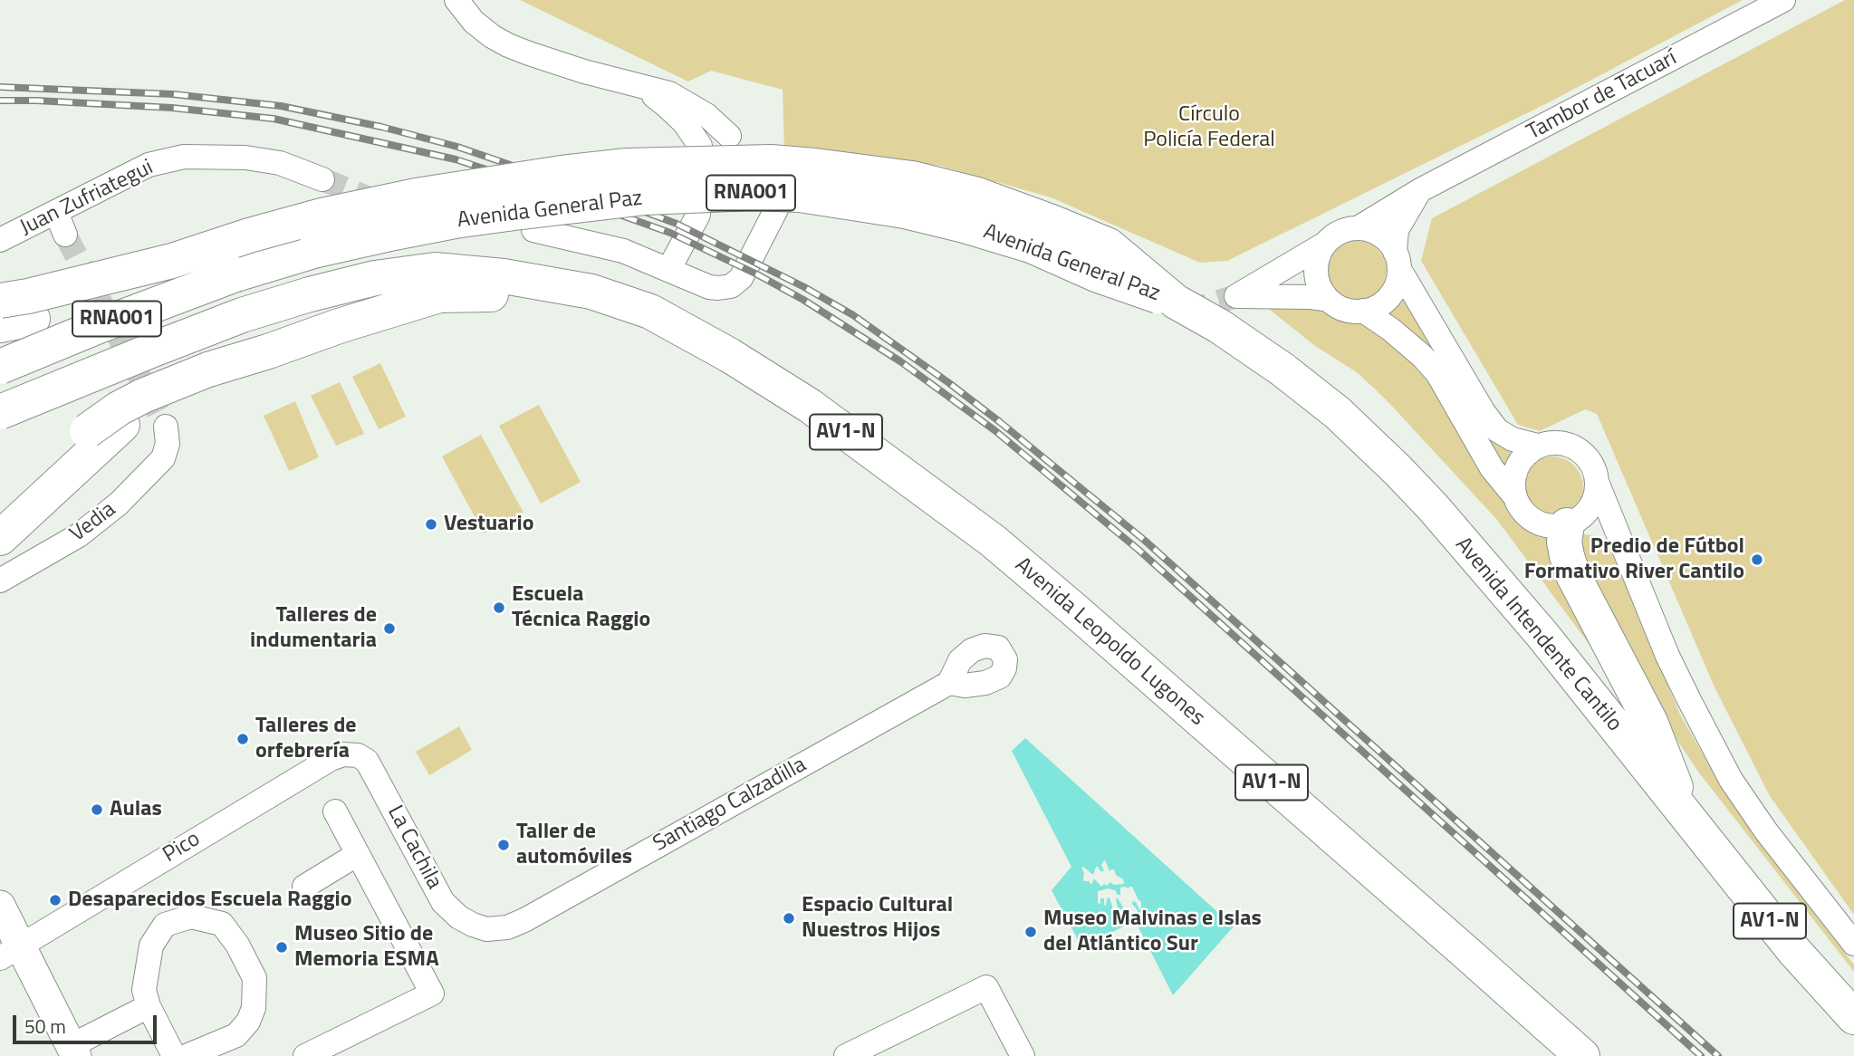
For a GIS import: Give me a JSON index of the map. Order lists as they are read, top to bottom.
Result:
{
  "streets": {
    "highway": [
      "RNA001",
      "Avenida General Paz",
      "AV1-N",
      "Avenida Intendente Cantilo",
      "Avenida Leopoldo Lugones"
    ],
    "street": [
      "Tambor de Tacuarí",
      "Juan Zufriategui",
      "Vedia",
      "Santiago Calzadilla",
      "Pico",
      "La Cachila"
    ]
  },
  "crossings": [
    ["RNA001", "Avenida Leopoldo Lugones"],
    ["Avenida General Paz", "Avenida Intendente Cantilo"],
    ["Santiago Calzadilla", "La Cachila"],
    ["Pico", "La Cachila"]
  ],
  "parks": ["Círculo Policía Federal"],
  "places": [
    "Vestuario",
    "Predio de Fútbol Formativo River Cantilo",
    "Escuela Técnica Raggio",
    "Talleres de indumentaria",
    "Talleres de orfebrería",
    "Aulas",
    "Taller de automóviles",
    "Desaparecidos Escuela Raggio",
    "Espacio Cultural Nuestros Hijos",
    "Museo Malvinas e Islas del Atlántico Sur",
    "Museo Sitio de Memoria ESMA"
  ],
  "scale_bar": "50 m"
}
